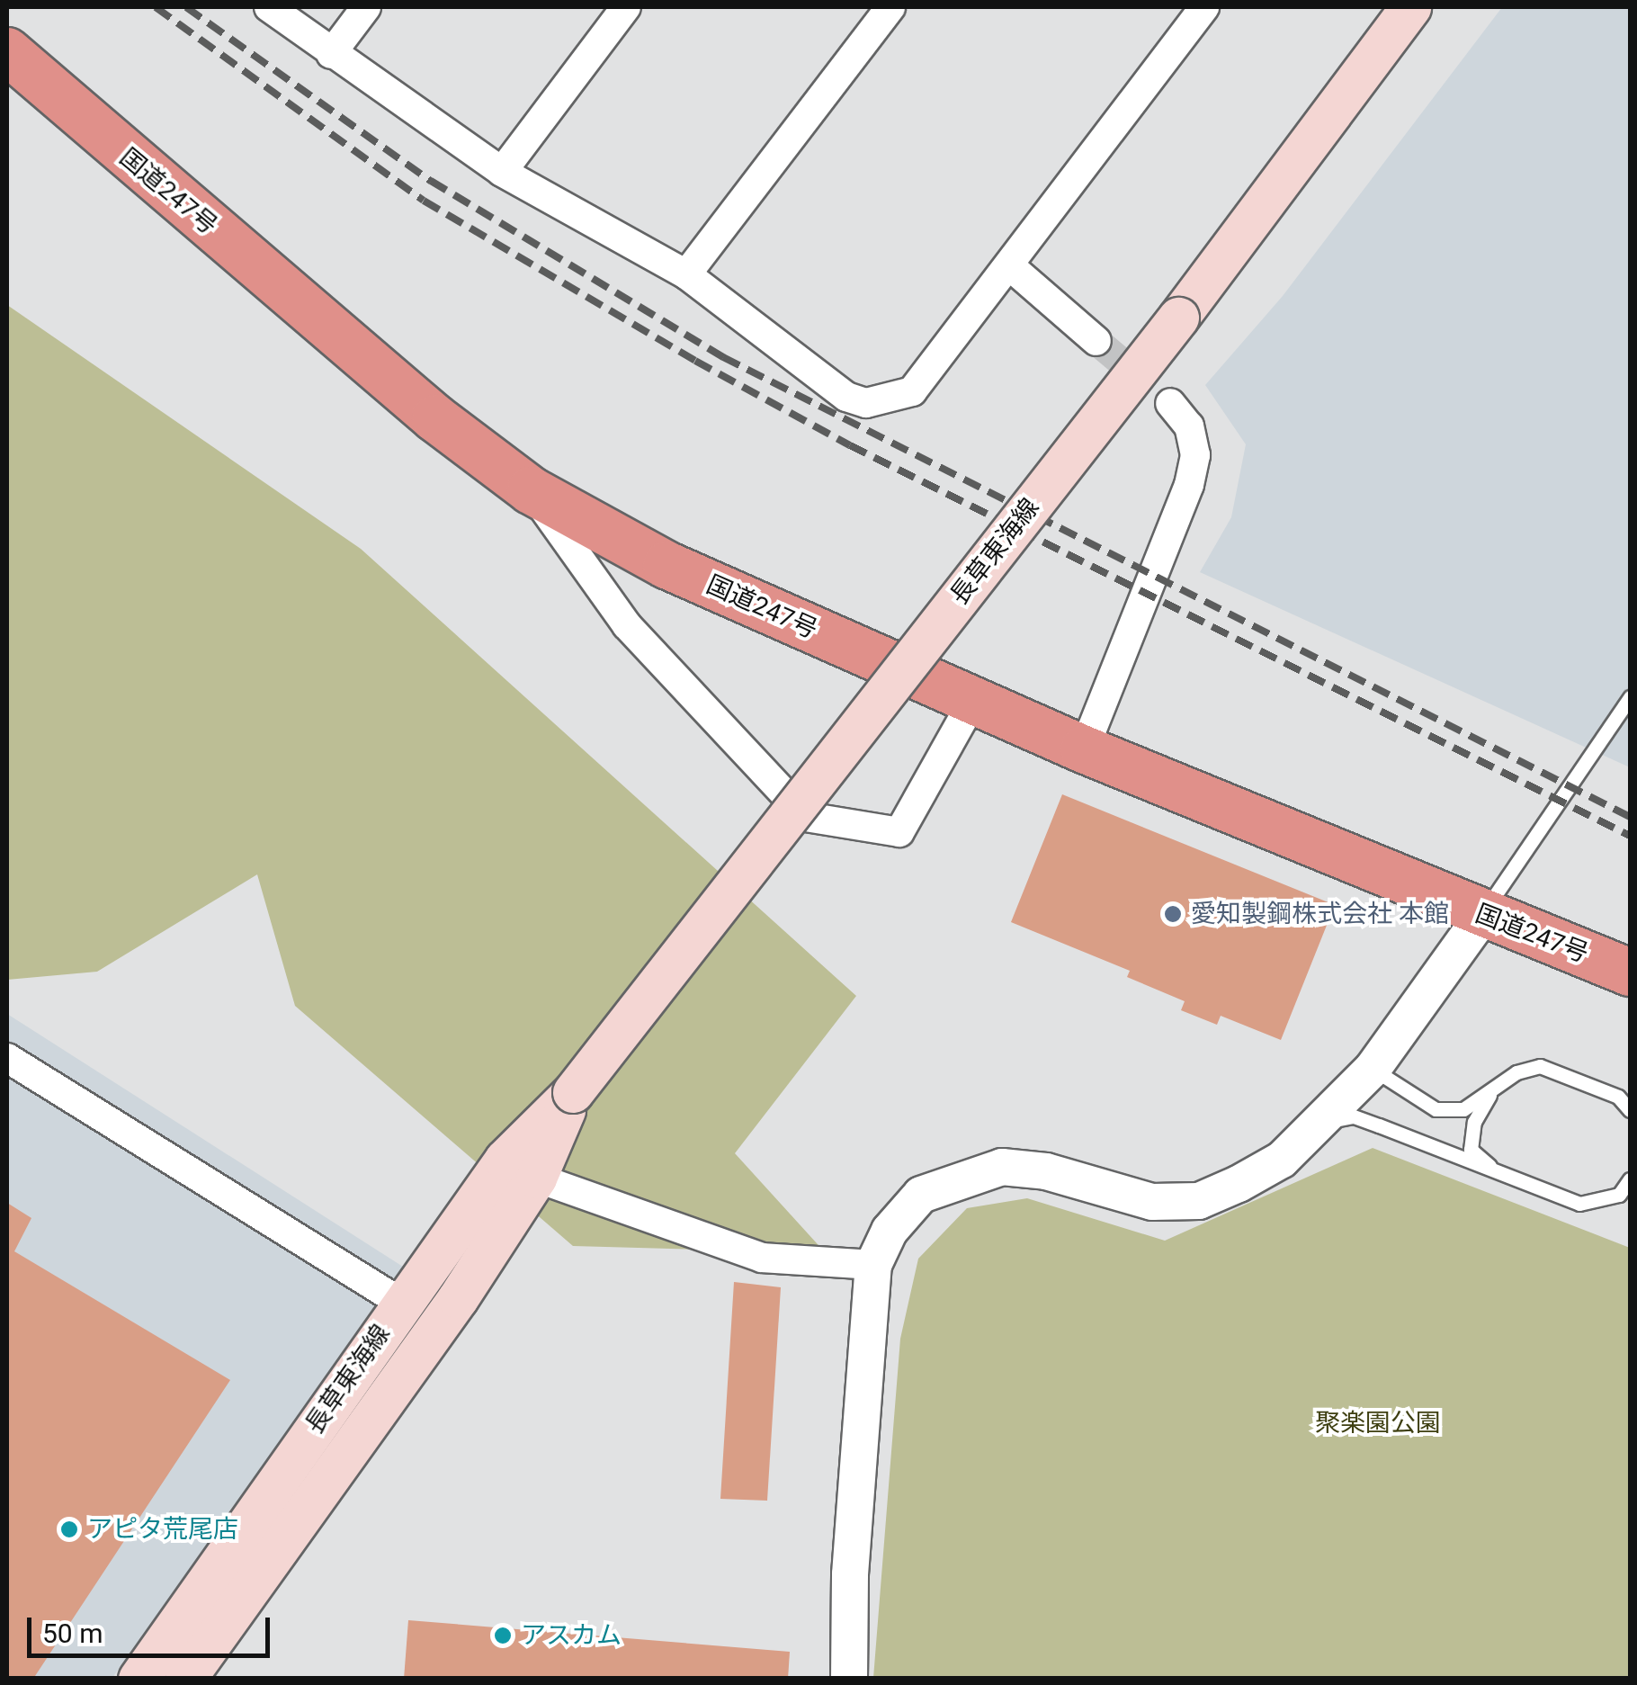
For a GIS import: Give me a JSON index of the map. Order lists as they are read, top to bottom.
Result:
{
  "streets": {
    "highway": ["国道247号"],
    "main road": ["長草東海線"]
  },
  "parks": ["聚楽園公園"],
  "places": ["愛知製鋼株式会社 本館", "アピタ荒尾店", "アスカム"],
  "scale_bar": "50 m"
}
